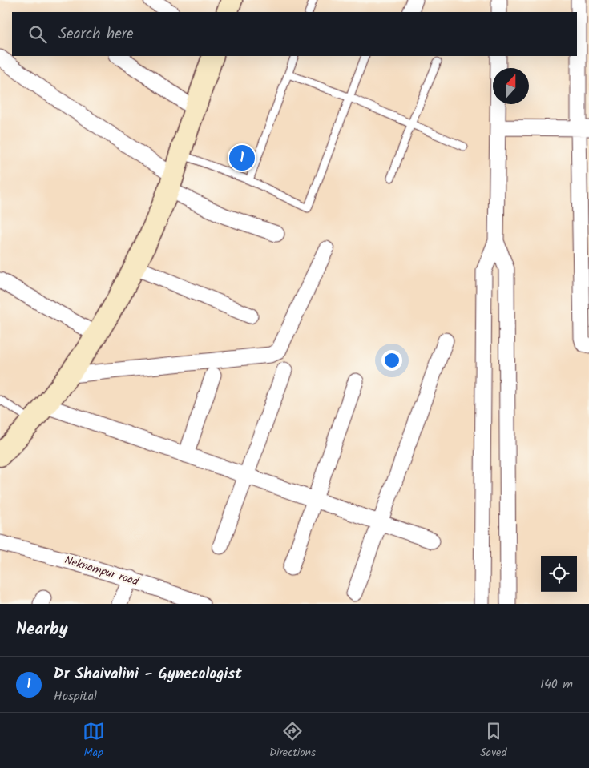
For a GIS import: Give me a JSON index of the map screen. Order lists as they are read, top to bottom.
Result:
{
  "streets": {
    "street": ["Neknampur road"]
  },
  "north": "top",
  "page": {
    "search": "Search here",
    "pins": "1",
    "heading": "Nearby",
    "list": [
      {
        "mark": "1",
        "name": "Dr Shaivalini - Gynecologist",
        "note": "Hospital",
        "value": "140 m"
      }
    ],
    "nav": ["Map", "Directions", "Saved"]
  }
}
